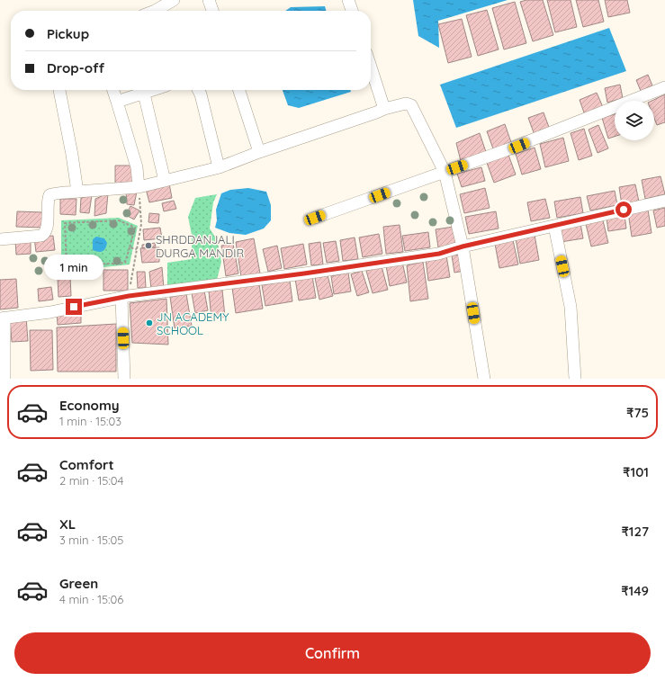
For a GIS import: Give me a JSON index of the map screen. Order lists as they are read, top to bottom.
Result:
{
  "places": ["SHRDDANJALI DURGA MANDIR", "JN ACADEMY SCHOOL"],
  "page": {
    "banner": ["Pickup", "Drop-off"],
    "bubble": "1 min",
    "list": [
      {
        "name": "Economy",
        "note": "1 min · 15:03",
        "value": "₹75"
      },
      {
        "name": "Comfort",
        "note": "2 min · 15:04",
        "value": "₹101"
      },
      {
        "name": "XL",
        "note": "3 min · 15:05",
        "value": "₹127"
      },
      {
        "name": "Green",
        "note": "4 min · 15:06",
        "value": "₹149"
      }
    ],
    "buttons": "Confirm"
  }
}
